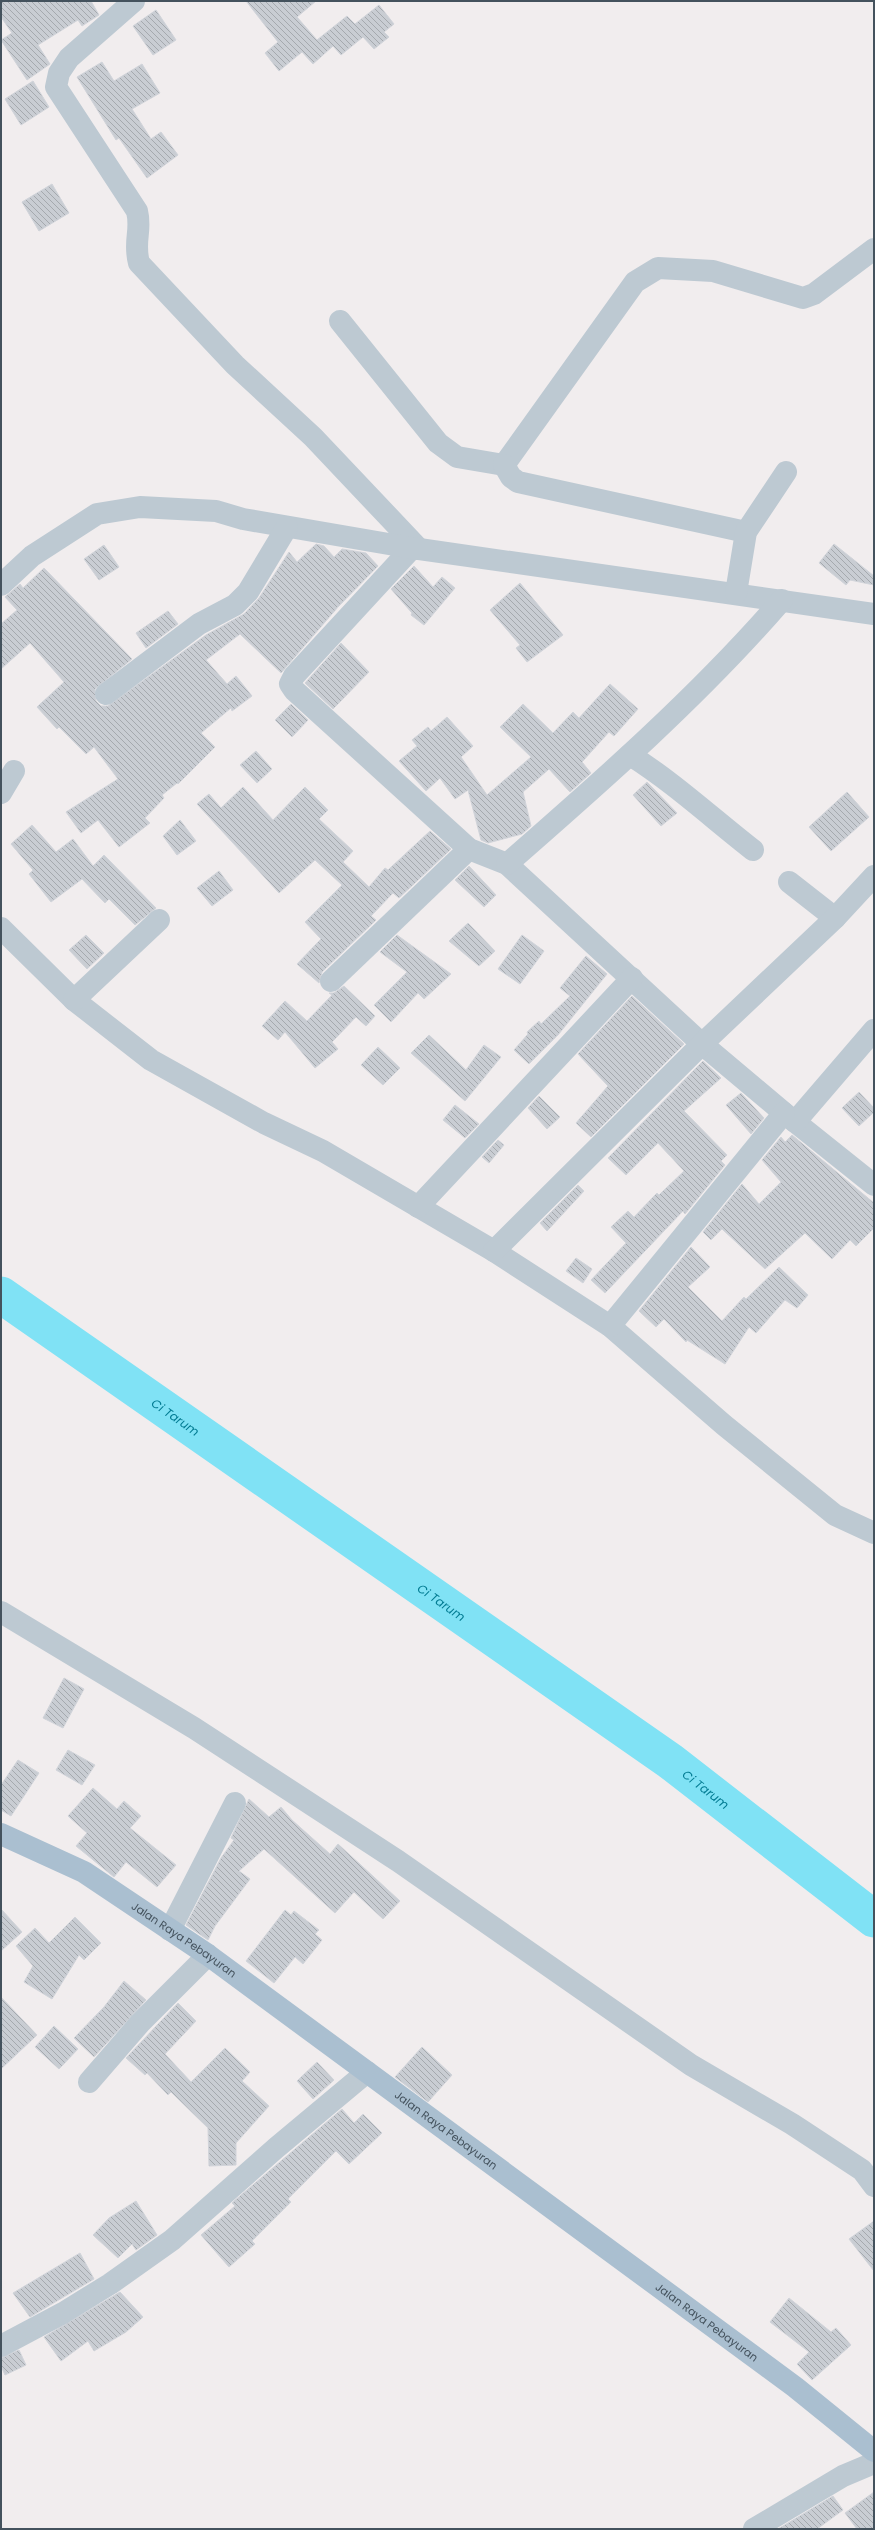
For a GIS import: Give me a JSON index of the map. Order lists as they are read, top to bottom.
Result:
{
  "streets": {
    "main road": ["Jalan Raya Pebayuran"]
  },
  "water": ["Ci Tarum"]
}
